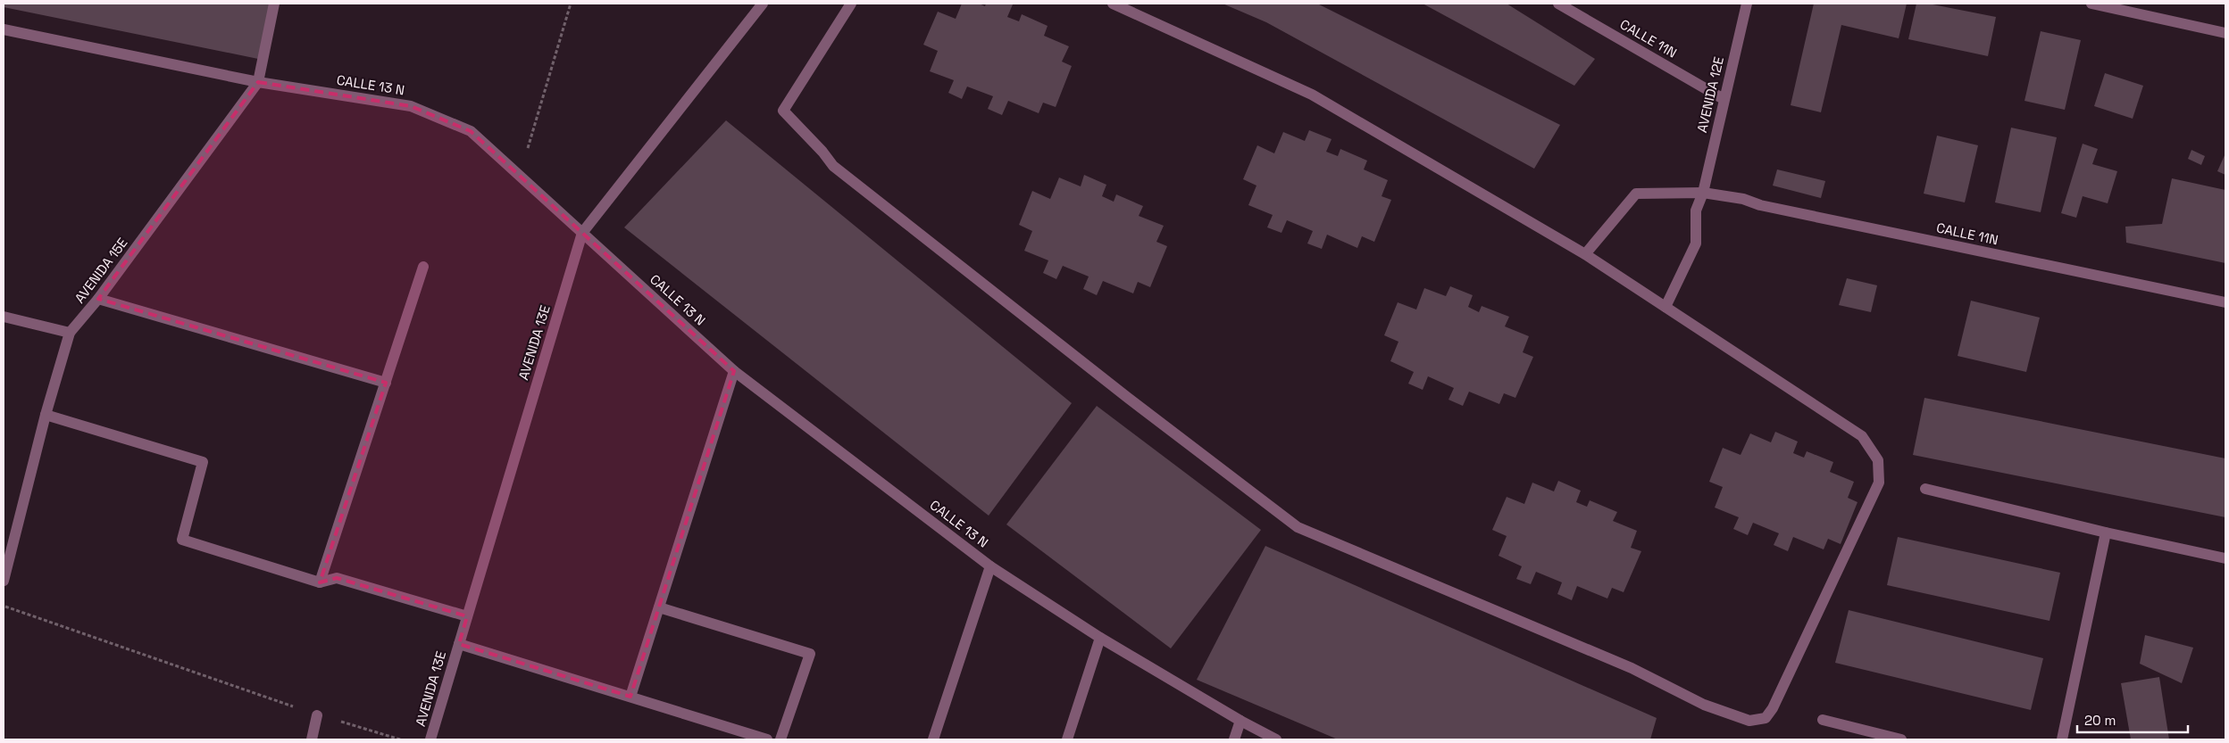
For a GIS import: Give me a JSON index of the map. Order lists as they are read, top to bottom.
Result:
{
  "streets": {
    "street": [
      "CALLE 11N",
      "CALLE 13 N",
      "AVENIDA 12E",
      "AVENIDA 15E",
      "AVENIDA 13E"
    ]
  },
  "crossings": [
    ["CALLE 11N", "AVENIDA 12E"],
    ["CALLE 13 N", "AVENIDA 15E"],
    ["CALLE 13 N", "AVENIDA 13E"]
  ],
  "scale_bar": "20 m"
}
